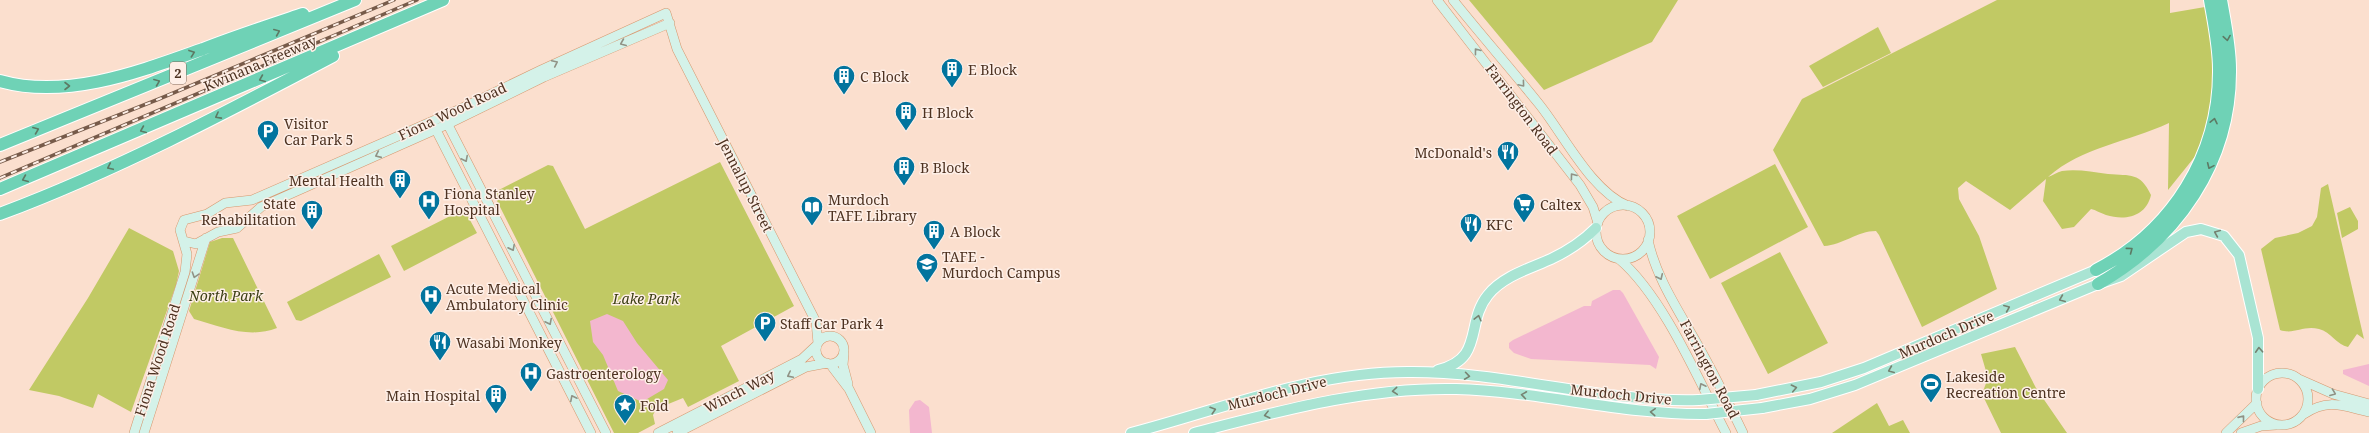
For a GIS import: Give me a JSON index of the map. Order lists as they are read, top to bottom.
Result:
{
  "streets": {
    "highway": ["Kwinana Freeway", "2"],
    "main road": ["Murdoch Drive"],
    "street": [
      "Farrington Road",
      "Fiona Wood Road",
      "Jennalup Street",
      "Winch Way"
    ]
  },
  "crossings": [
    ["Fiona Wood Road", "Jennalup Street"],
    ["Jennalup Street", "Winch Way"]
  ],
  "parks": ["North Park", "Lake Park"],
  "places": {
    "building": [
      "E Block",
      "C Block",
      "H Block",
      "B Block",
      "Mental Health",
      "State Rehabilitation",
      "A Block",
      "Main Hospital"
    ],
    "parking": ["Visitor Car Park 5", "Staff Car Park 4"],
    "restaurant": ["McDonald's", "KFC", "Wasabi Monkey"],
    "hospital": ["Fiona Stanley Hospital", "Acute Medical Ambulatory Clinic", "Gastroenterology"],
    "supermarket": ["Caltex"],
    "library": ["Murdoch TAFE Library"],
    "school or university": ["TAFE - Murdoch Campus"],
    "sports": ["Lakeside Recreation Centre"],
    "place": ["Fold"]
  }
}
